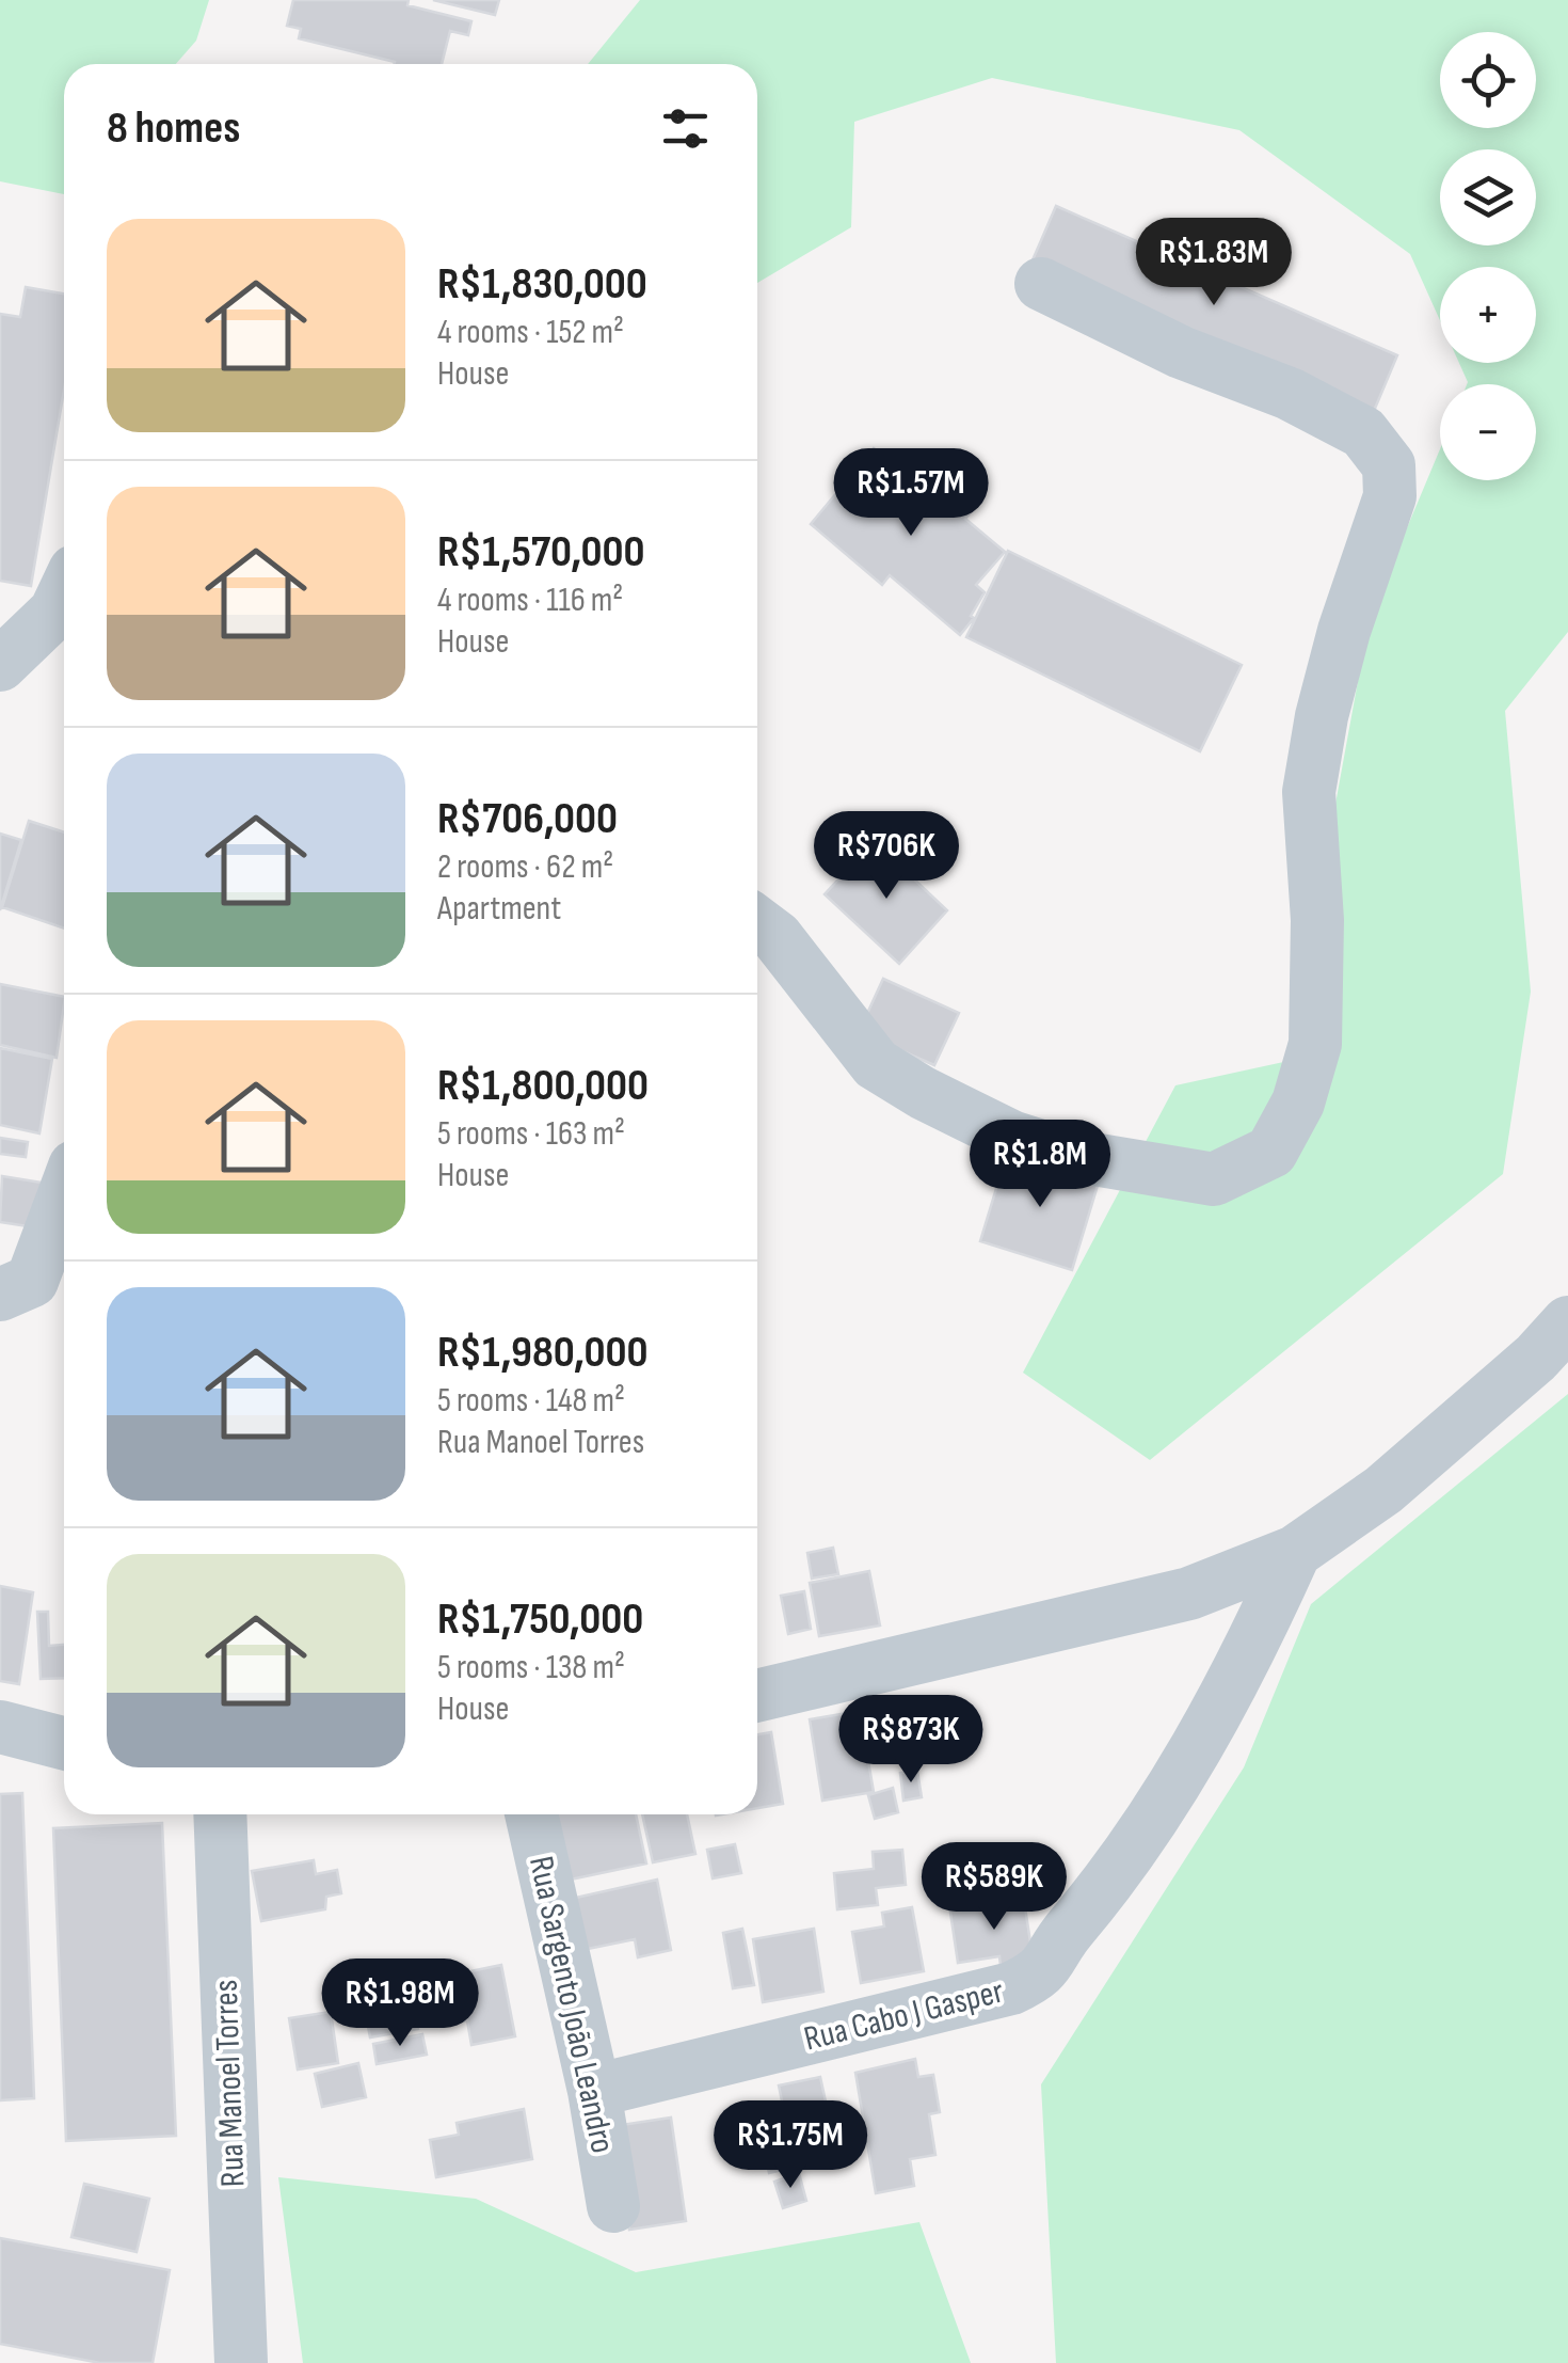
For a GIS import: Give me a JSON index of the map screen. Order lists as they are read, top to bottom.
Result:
{
  "streets": {
    "street": ["Rua Sargento João Leandro", "Rua Cabo J Gasper", "Rua Manoel Torres"]
  },
  "crossings": [
    ["Rua Sargento João Leandro", "Rua Cabo J Gasper"]
  ],
  "page": {
    "map_buttons": ["+", "−"],
    "heading": "8 homes",
    "list": [
      {
        "name": "R$1,830,000",
        "note": "4 rooms · 152 m² · House"
      },
      {
        "name": "R$1,570,000",
        "note": "4 rooms · 116 m² · House"
      },
      {
        "name": "R$706,000",
        "note": "2 rooms · 62 m² · Apartment"
      },
      {
        "name": "R$1,800,000",
        "note": "5 rooms · 163 m² · House"
      },
      {
        "name": "R$1,980,000",
        "note": "5 rooms · 148 m² · Rua Manoel Torres"
      },
      {
        "name": "R$1,750,000",
        "note": "5 rooms · 138 m² · House"
      }
    ],
    "price": [
      "R$1.83M",
      "R$1.57M",
      "R$706K",
      "R$1.8M",
      "R$873K",
      "R$589K",
      "R$1.98M",
      "R$1.75M"
    ]
  }
}
